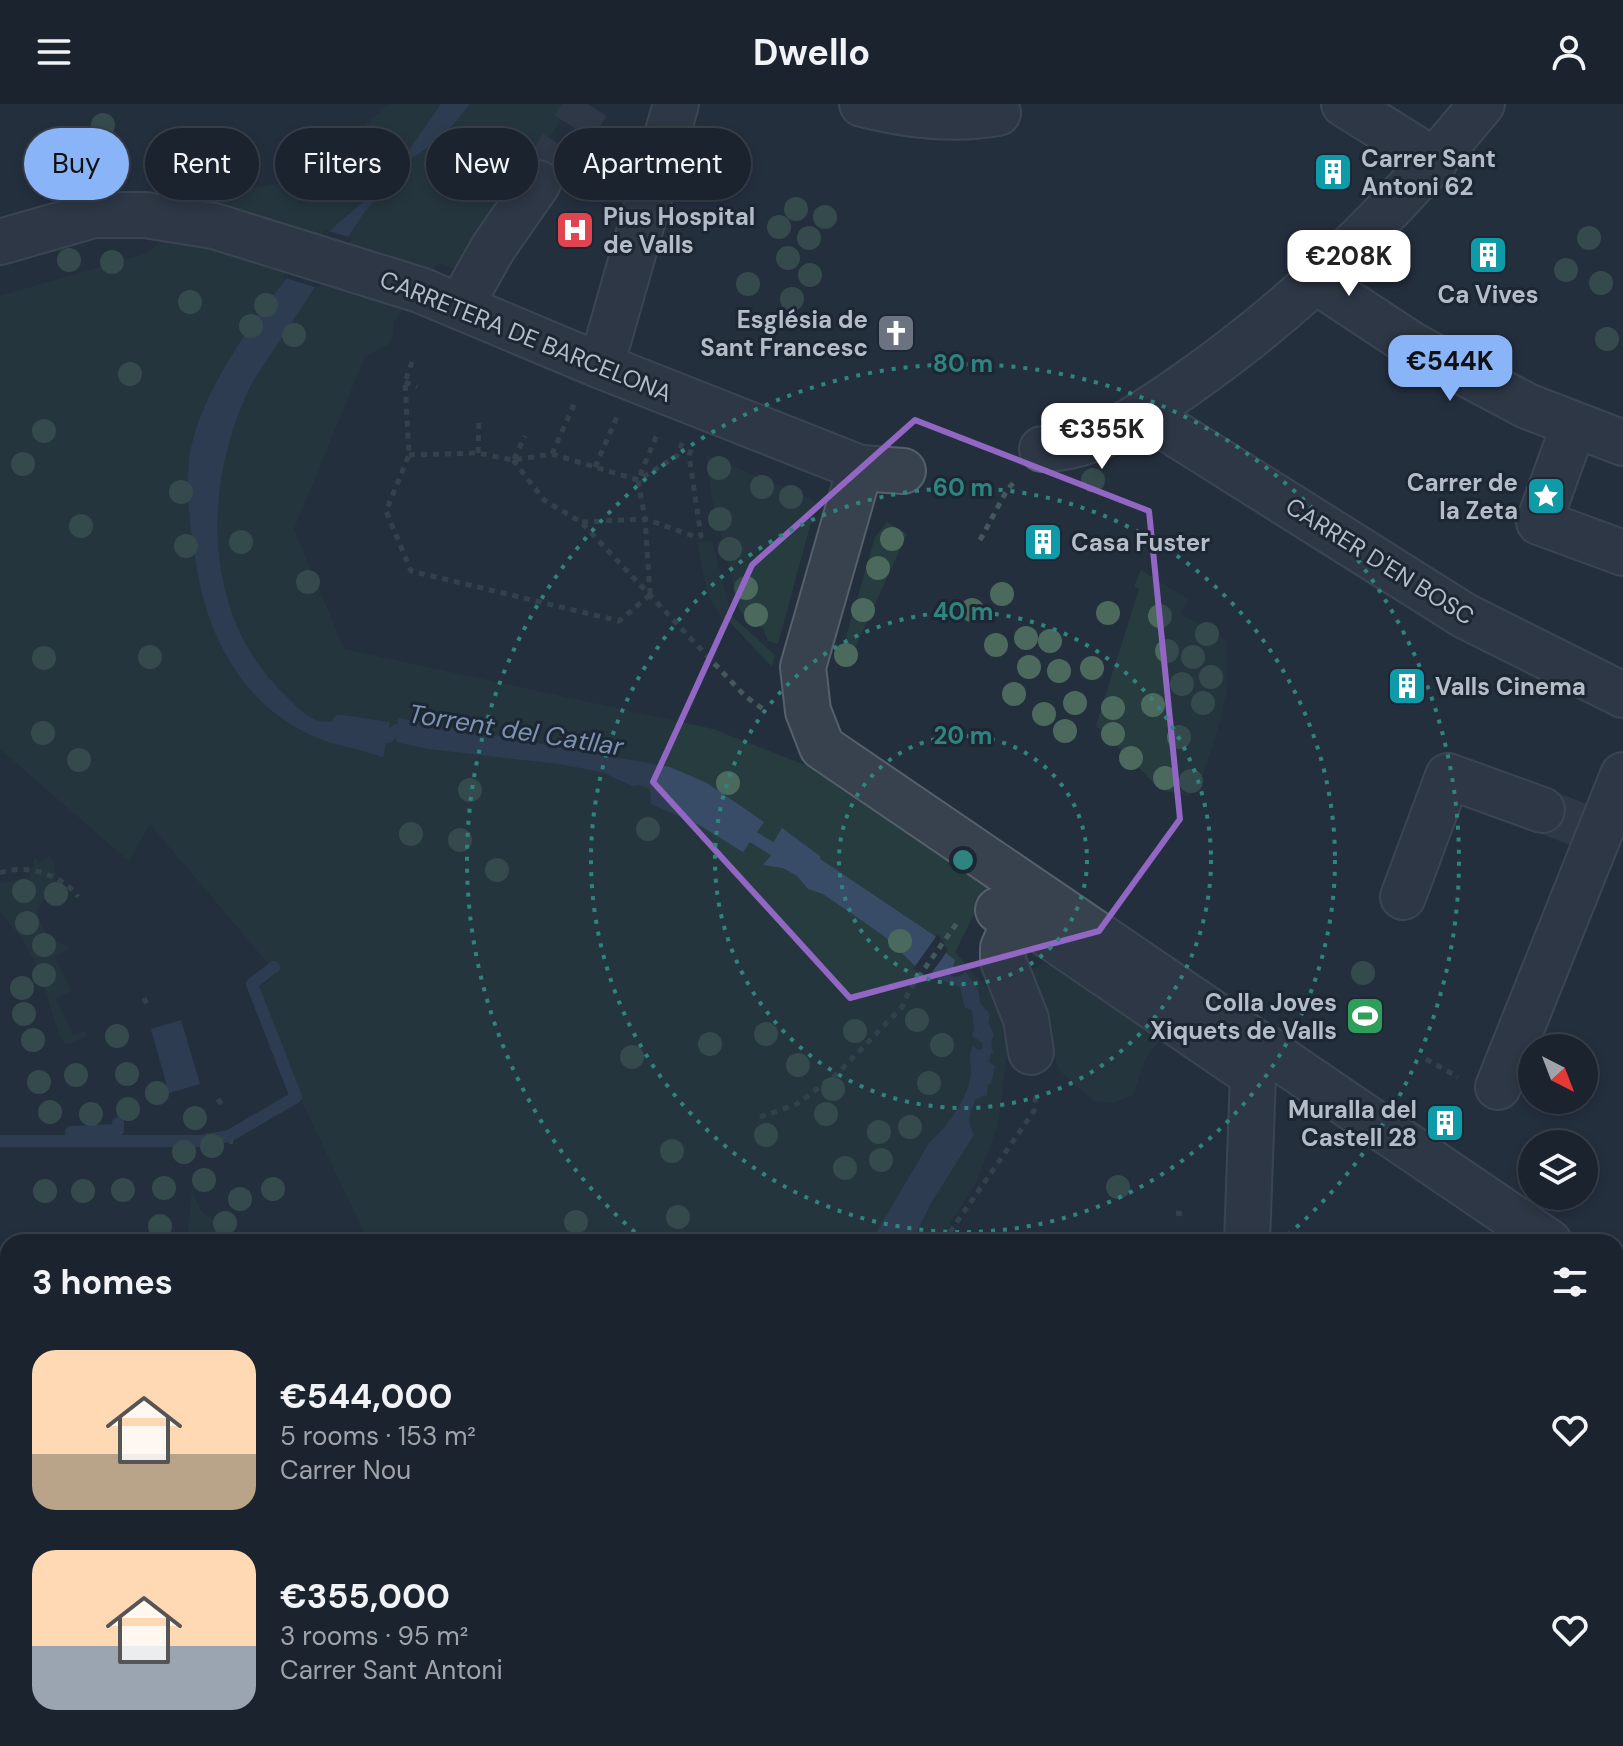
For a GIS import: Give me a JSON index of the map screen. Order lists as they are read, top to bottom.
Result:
{
  "streets": {
    "street": ["CARRETERA DE BARCELONA", "CARRER D'EN BOSC"]
  },
  "water": ["Torrent del Catllar"],
  "places": {
    "building": [
      "Carrer Sant Antoni 62",
      "Ca Vives",
      "Casa Fuster",
      "Valls Cinema",
      "Muralla del Castell 28"
    ],
    "hospital": ["Pius Hospital de Valls"],
    "church": ["Església de Sant Francesc"],
    "place": ["Carrer de la Zeta"],
    "sports": ["Colla Joves Xiquets de Valls"]
  },
  "north": "bottom right",
  "page": {
    "header": "Dwello",
    "chip": [
      "Buy",
      "Rent",
      "Filters",
      "New",
      "Apartment"
    ],
    "price": ["€208K", "€544K", "€355K"],
    "heading": "3 homes",
    "list": [
      {
        "name": "€544,000",
        "note": "5 rooms · 153 m² · Carrer Nou"
      },
      {
        "name": "€355,000",
        "note": "3 rooms · 95 m² · Carrer Sant Antoni"
      }
    ]
  },
  "rings": [
    "80 m",
    "60 m",
    "40 m",
    "20 m"
  ]
}
